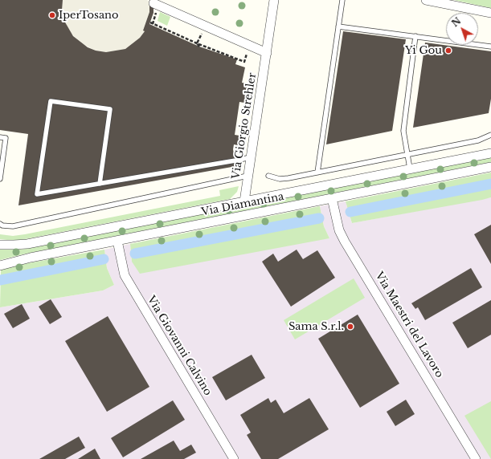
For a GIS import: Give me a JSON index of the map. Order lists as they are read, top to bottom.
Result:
{
  "streets": {
    "street": [
      "Via Giorgio Strehler",
      "Via Diamantina",
      "Via Maestri del Lavoro",
      "Via Giovanni Calvino"
    ]
  },
  "crossings": [
    ["Via Giorgio Strehler", "Via Diamantina"],
    ["Via Diamantina", "Via Maestri del Lavoro"],
    ["Via Diamantina", "Via Giovanni Calvino"]
  ],
  "places": ["IperTosano", "Yi Gou", "Sama S.r.l."],
  "north": "top left"
}
